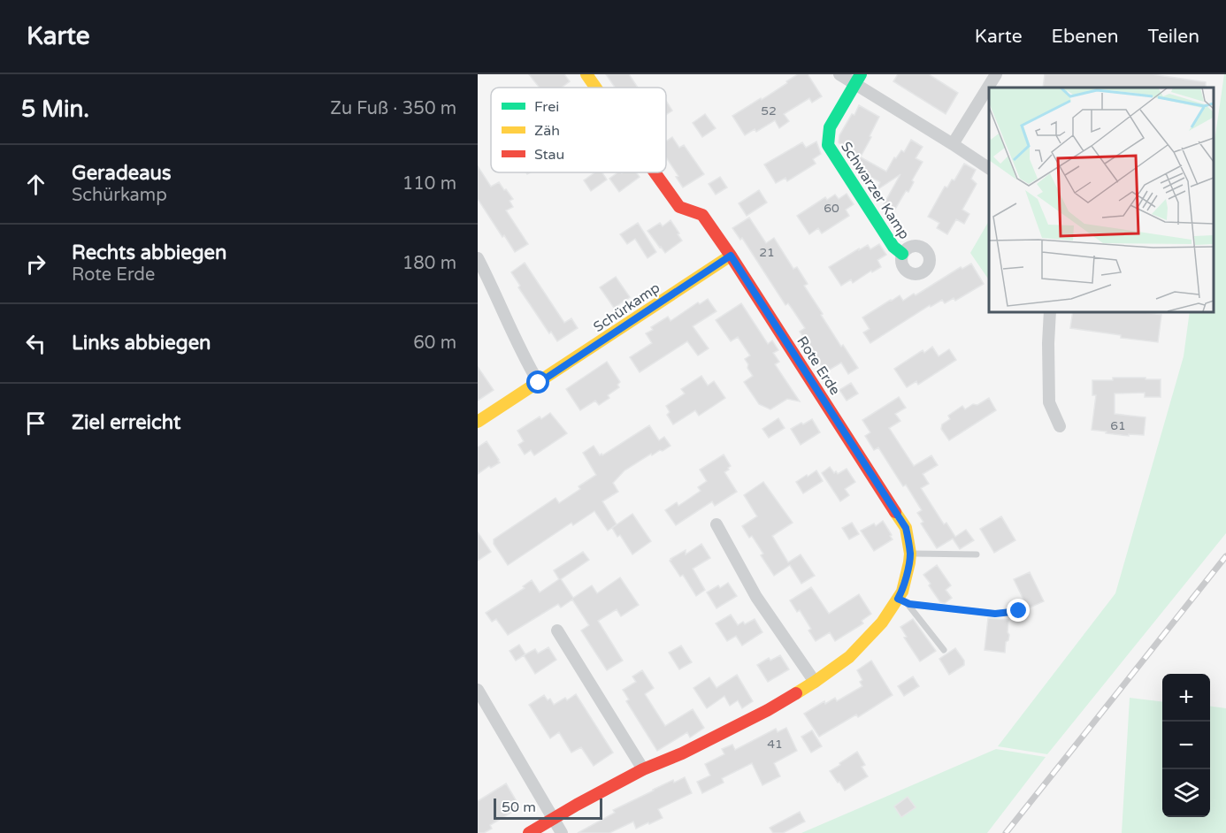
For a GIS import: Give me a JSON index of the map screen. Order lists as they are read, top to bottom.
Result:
{
  "streets": {
    "street": ["Schwarzer Kamp", "Schürkamp", "Rote Erde"]
  },
  "crossings": [
    ["Schürkamp", "Rote Erde"]
  ],
  "house_numbers": [
    "52",
    "60",
    "21",
    "61",
    "41"
  ],
  "legend": ["Frei", "Zäh", "Stau"],
  "scale_bar": "50 m",
  "page": {
    "header": "Karte",
    "nav": ["Karte", "Ebenen", "Teilen"],
    "heading": ["5 Min.", "Zu Fuß · 350 m"],
    "list": [
      ["Geradeaus", "Schürkamp", "110 m"],
      ["Rechts abbiegen", "Rote Erde", "180 m"],
      ["Links abbiegen", "60 m"],
      "Ziel erreicht"
    ],
    "map_buttons": ["+", "−"],
    "scale": "50 m"
  }
}
